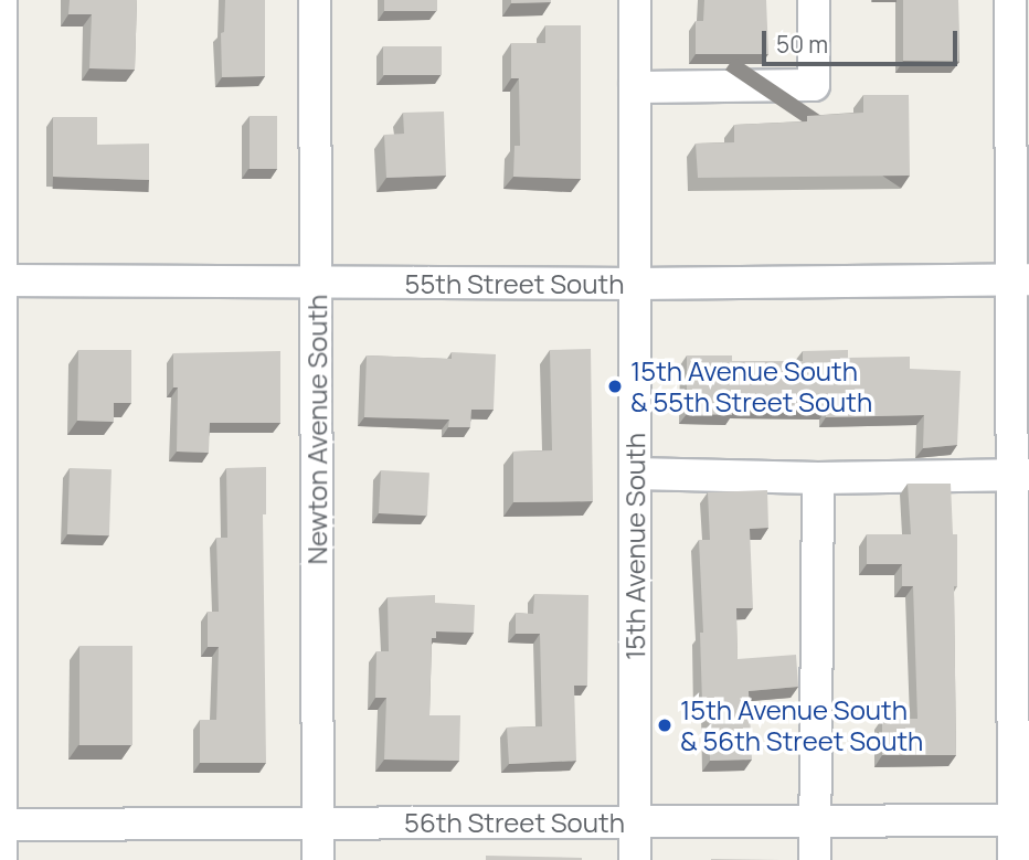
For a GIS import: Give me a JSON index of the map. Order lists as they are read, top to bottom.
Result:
{
  "streets": {
    "street": [
      "55th Street South",
      "Newton Avenue South",
      "15th Avenue South",
      "56th Street South"
    ]
  },
  "crossings": [
    ["55th Street South", "Newton Avenue South"],
    ["55th Street South", "15th Avenue South"],
    ["Newton Avenue South", "56th Street South"],
    ["15th Avenue South", "56th Street South"]
  ],
  "places": ["15th Avenue South & 55th Street South", "15th Avenue South & 56th Street South"],
  "scale_bar": "50 m"
}
